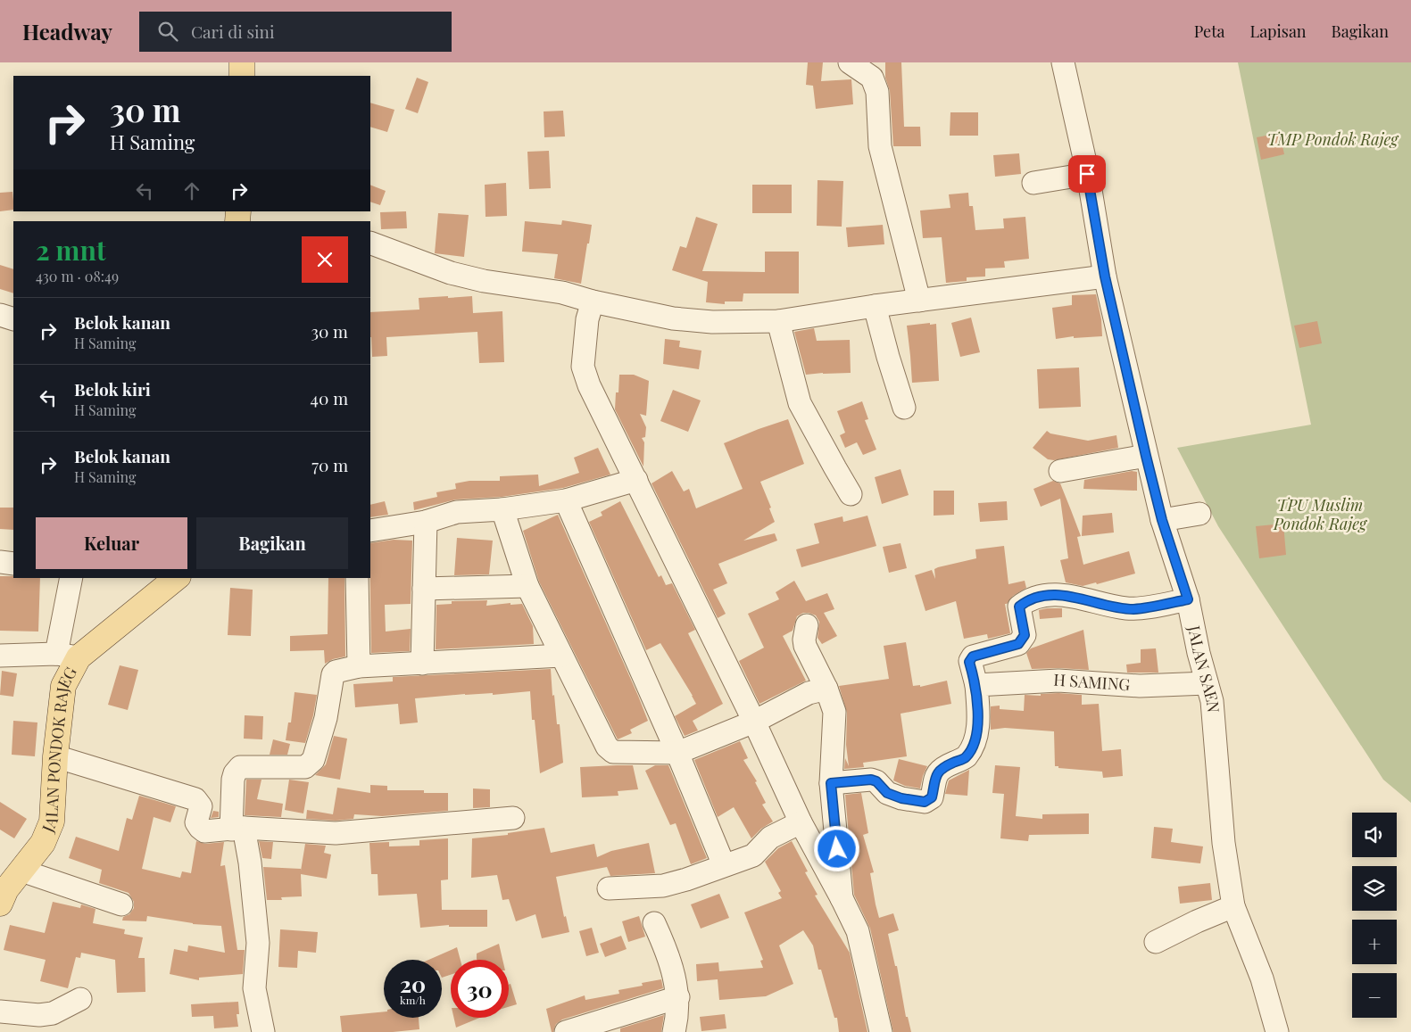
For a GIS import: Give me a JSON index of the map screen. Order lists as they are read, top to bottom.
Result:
{
  "streets": {
    "main road": ["JALAN PONDOK RAJEG"],
    "street": ["JALAN SAEN", "H SAMING"]
  },
  "crossings": [
    ["JALAN SAEN", "H SAMING"]
  ],
  "parks": ["TMP Pondok Rajeg", "TPU Muslim Pondok Rajeg"],
  "page": {
    "header": "Headway",
    "search": "Cari di sini",
    "nav": ["Peta", "Lapisan", "Bagikan"],
    "turn": ["30 m", "H Saming"],
    "heading": ["2 mnt", "430 m · 08:49"],
    "list": [
      {
        "name": "Belok kanan",
        "note": "H Saming",
        "value": "30 m"
      },
      {
        "name": "Belok kiri",
        "note": "H Saming",
        "value": "40 m"
      },
      {
        "name": "Belok kanan",
        "note": "H Saming",
        "value": "70 m"
      }
    ],
    "buttons": ["Keluar", "Bagikan"],
    "map_buttons": ["+", "−"],
    "speed": "20 km/h",
    "limit": "30"
  }
}
